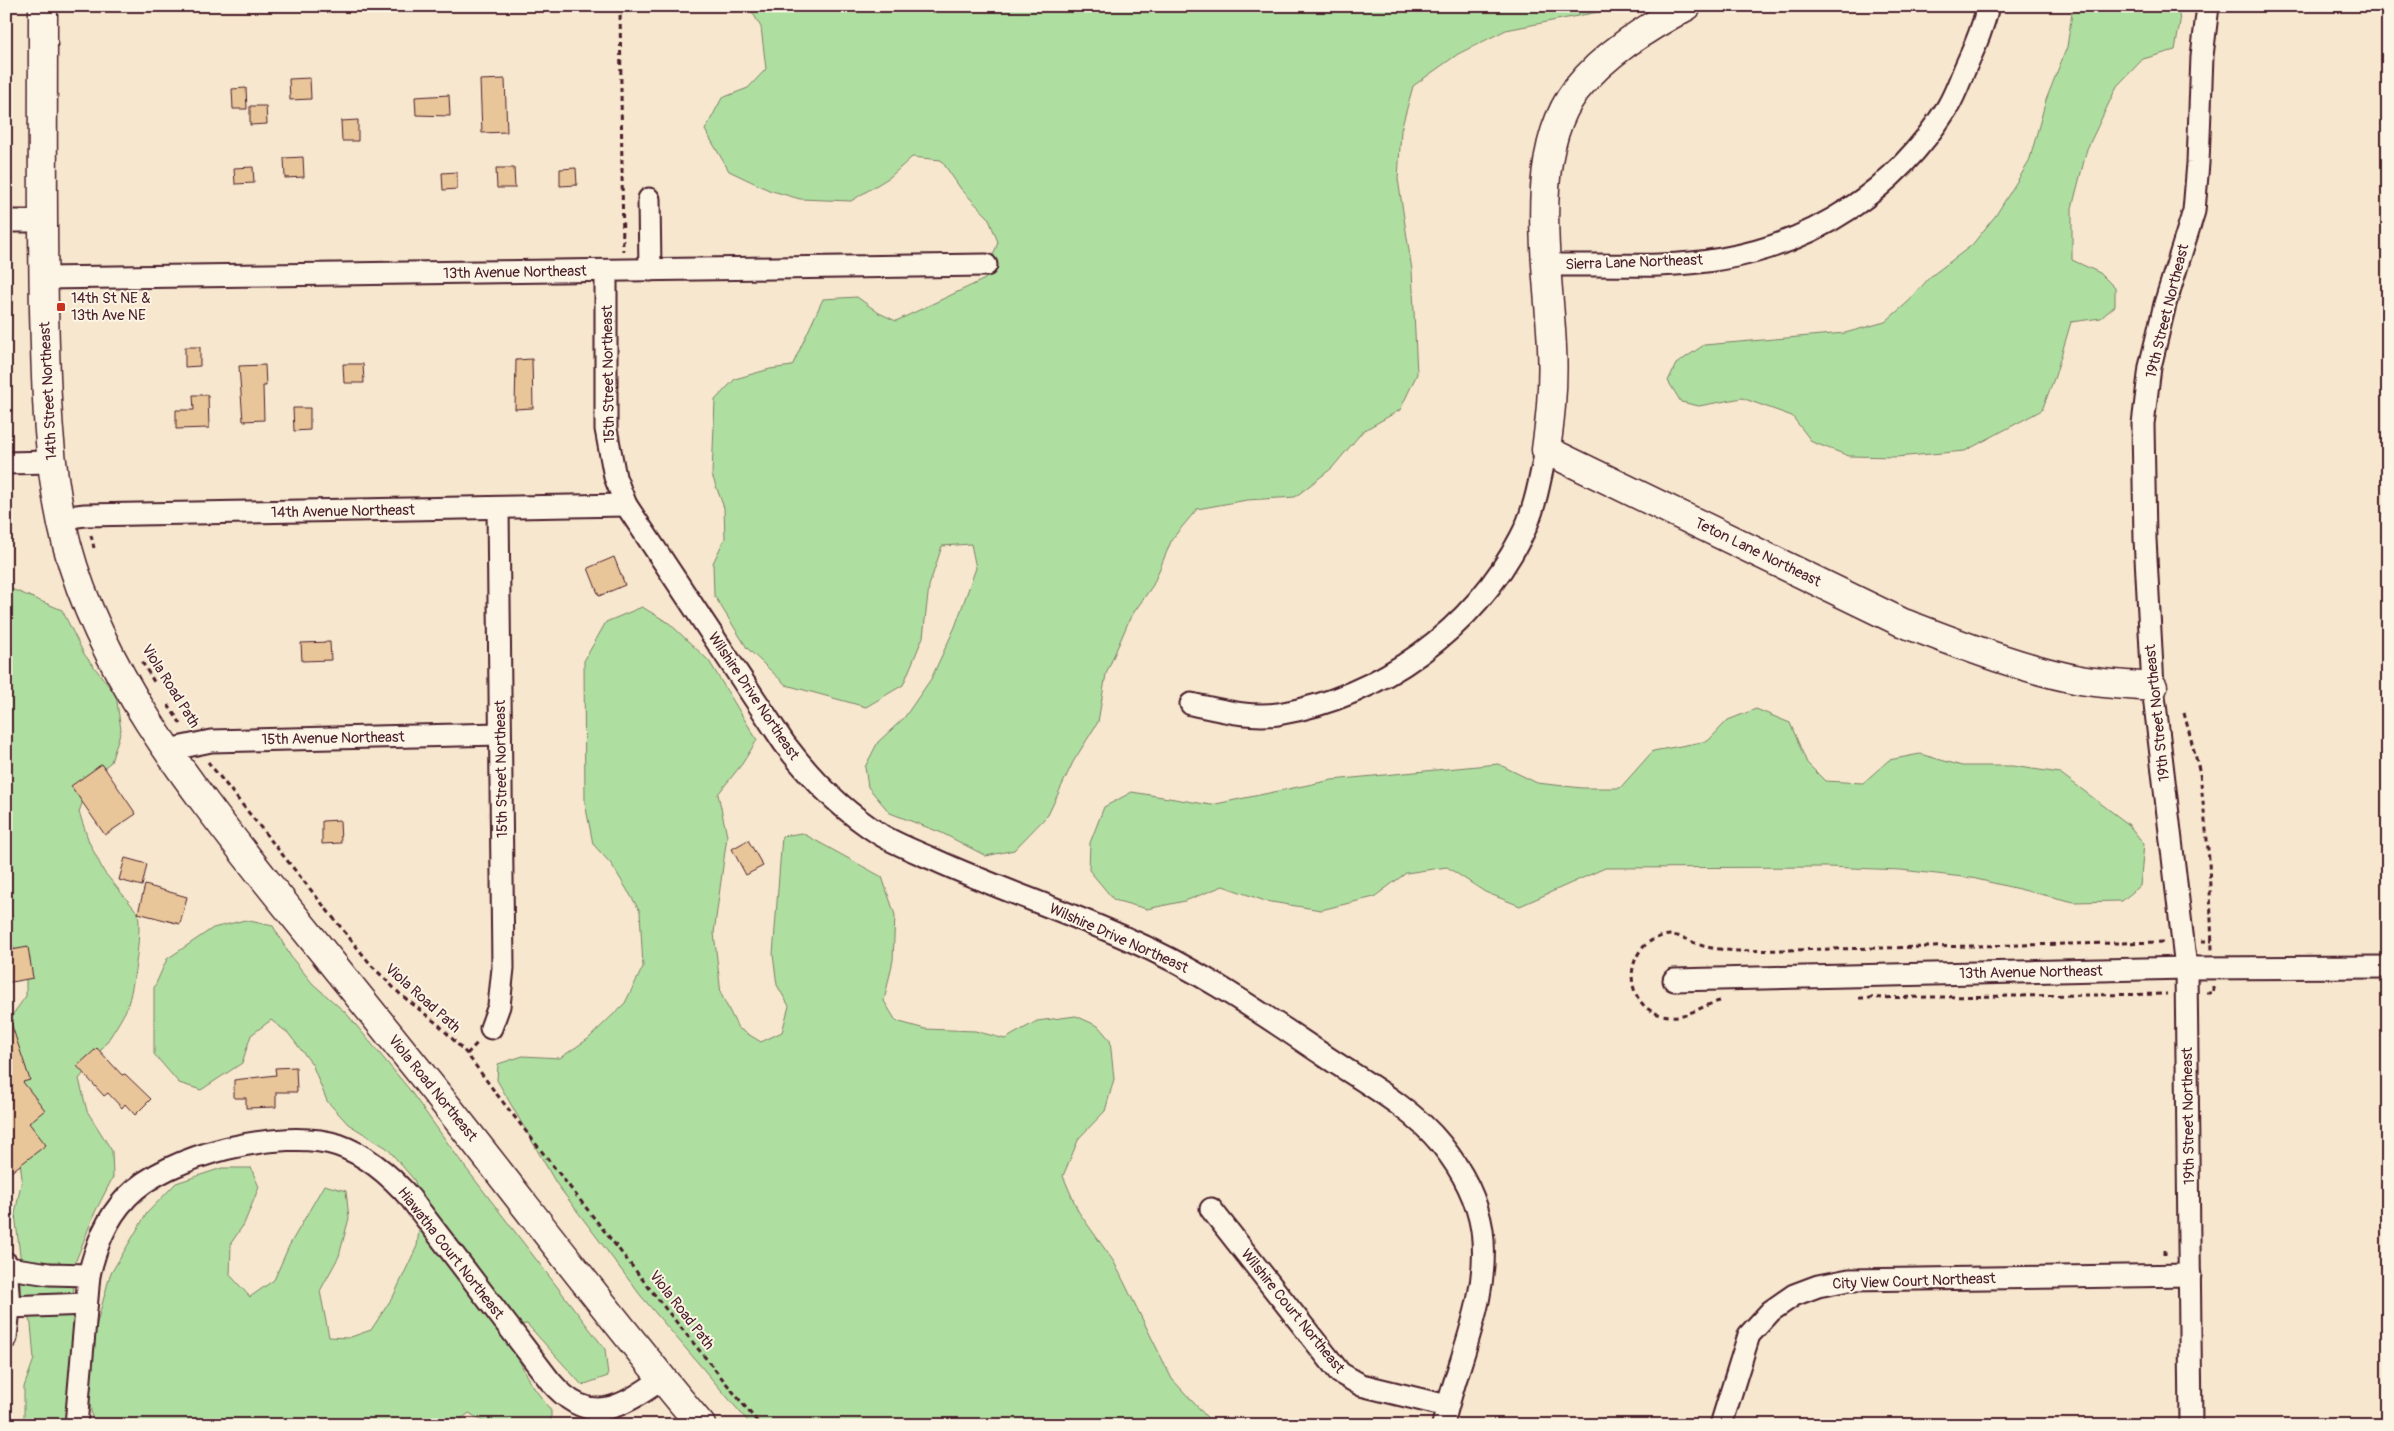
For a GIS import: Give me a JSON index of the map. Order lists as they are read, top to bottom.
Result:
{
  "streets": {
    "main road": ["14th Street Northeast", "Teton Lane Northeast", "Viola Road Northeast"],
    "street": [
      "Sierra Lane Northeast",
      "13th Avenue Northeast",
      "19th Street Northeast",
      "15th Street Northeast",
      "14th Avenue Northeast",
      "Wilshire Drive Northeast",
      "15th Avenue Northeast",
      "Hiawatha Court Northeast",
      "City View Court Northeast",
      "Wilshire Court Northeast"
    ],
    "path": ["Viola Road Path"]
  },
  "crossings": [
    ["13th Avenue Northeast", "19th Street Northeast"],
    ["13th Avenue Northeast", "15th Street Northeast"],
    ["13th Avenue Northeast", "14th Street Northeast"],
    ["19th Street Northeast", "Teton Lane Northeast"],
    ["19th Street Northeast", "City View Court Northeast"],
    ["15th Street Northeast", "14th Avenue Northeast"],
    ["15th Street Northeast", "Wilshire Drive Northeast"],
    ["15th Street Northeast", "15th Avenue Northeast"],
    ["14th Street Northeast", "14th Avenue Northeast"],
    ["14th Street Northeast", "15th Avenue Northeast"],
    ["14th Street Northeast", "Viola Road Northeast"],
    ["14th Avenue Northeast", "Wilshire Drive Northeast"],
    ["Viola Road Path", "15th Avenue Northeast"],
    ["Wilshire Drive Northeast", "Wilshire Court Northeast"],
    ["15th Avenue Northeast", "Viola Road Northeast"],
    ["Viola Road Northeast", "Hiawatha Court Northeast"]
  ],
  "places": {
    "transit": ["14th St NE & 13th Ave NE"]
  }
}
